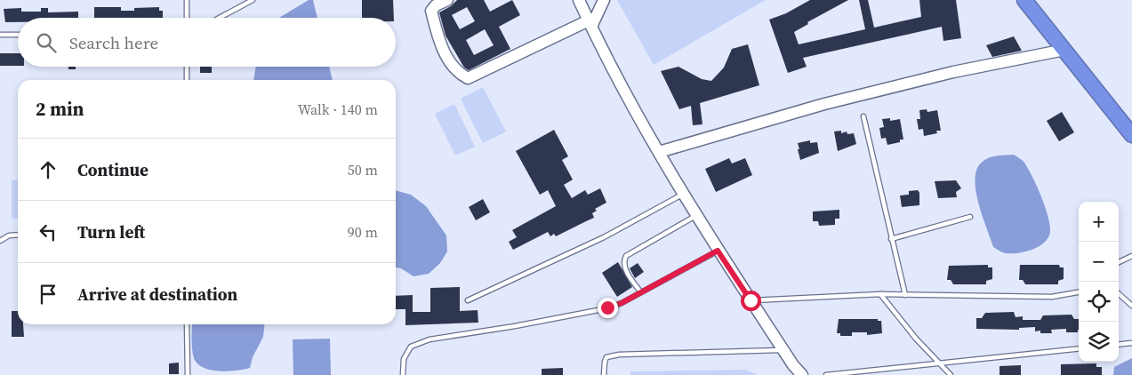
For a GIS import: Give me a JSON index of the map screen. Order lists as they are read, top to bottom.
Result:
{
  "page": {
    "search": "Search here",
    "heading": ["2 min", "Walk · 140 m"],
    "list": [
      ["Continue", "50 m"],
      ["Turn left", "90 m"],
      "Arrive at destination"
    ],
    "map_buttons": ["+", "−"]
  }
}
